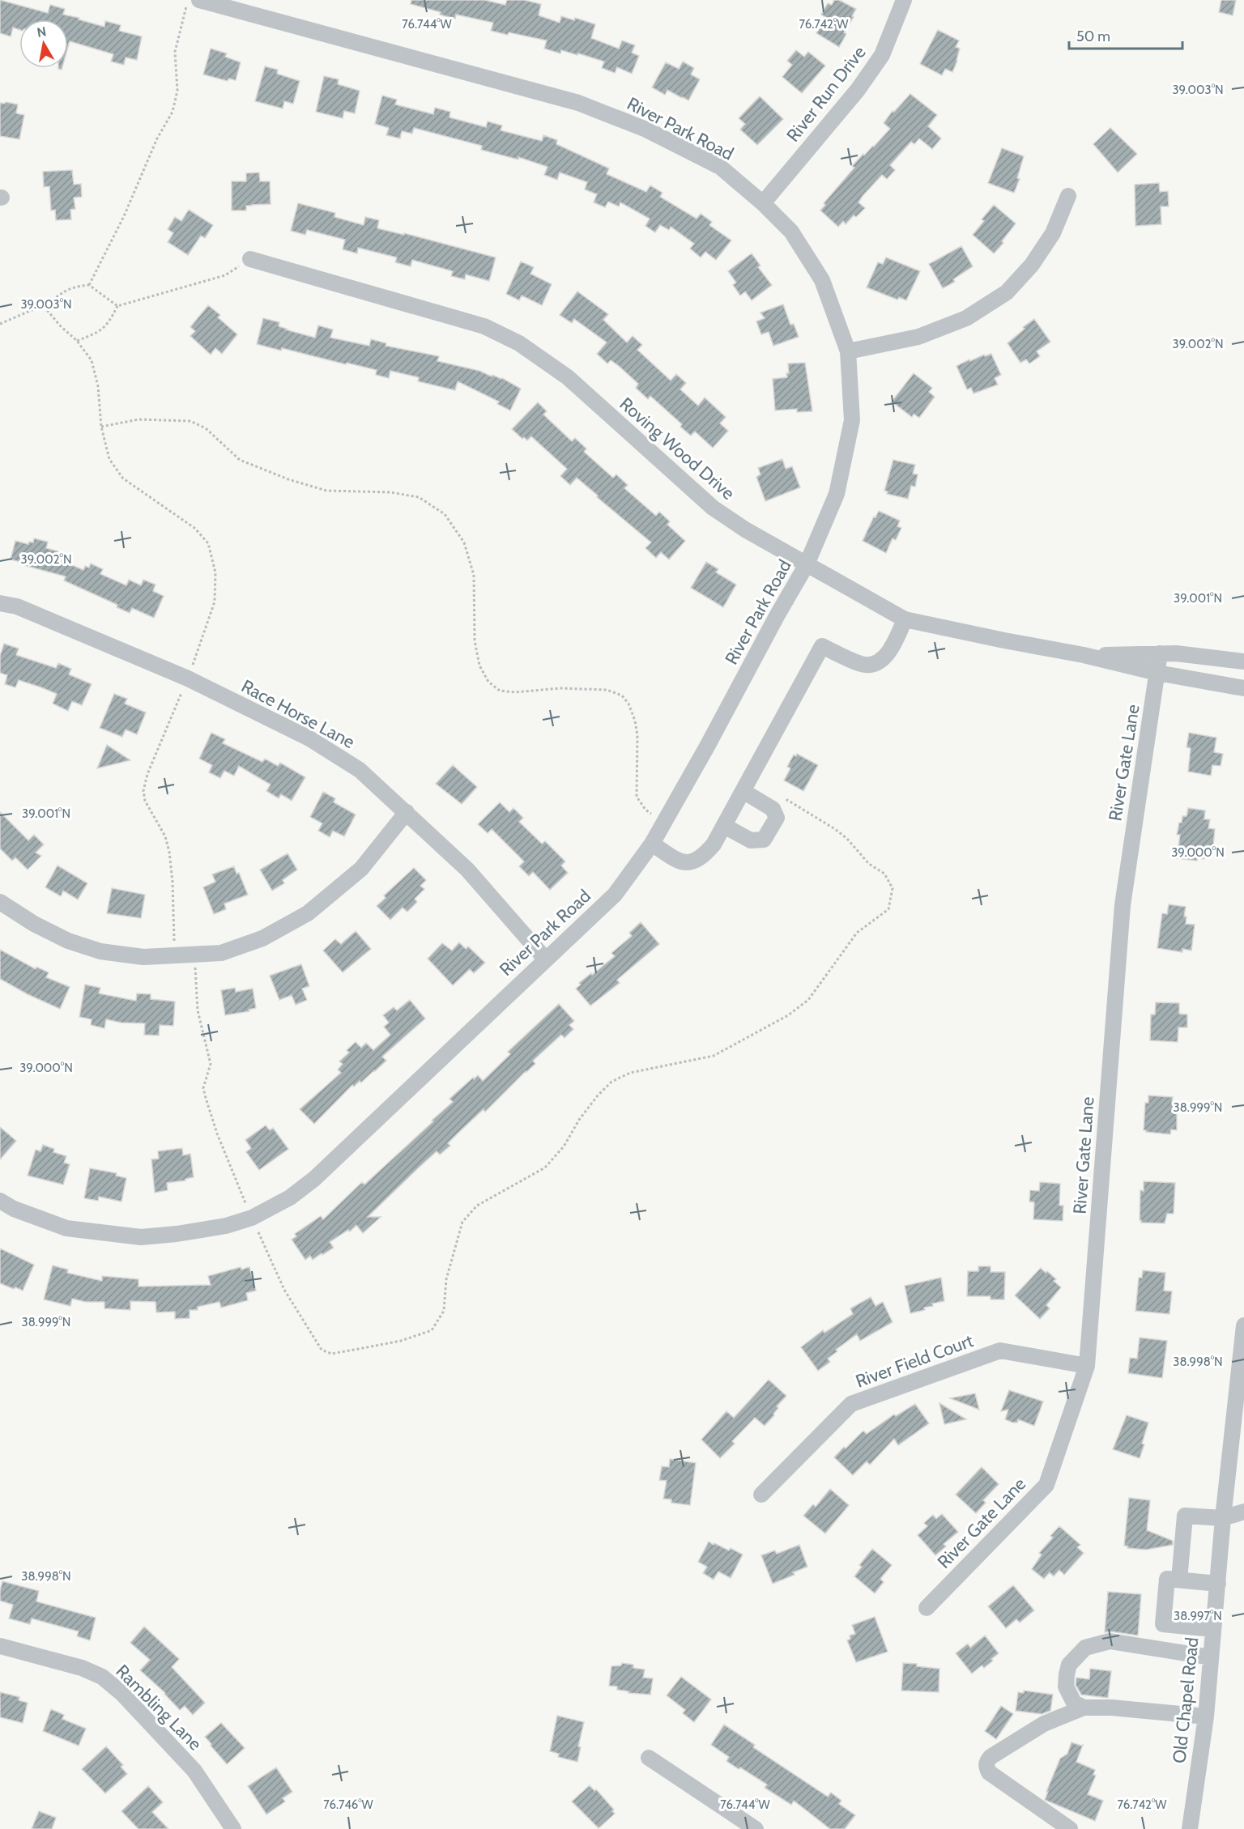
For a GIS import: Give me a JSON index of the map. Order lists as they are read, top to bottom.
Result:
{
  "streets": {
    "street": [
      "River Run Drive",
      "River Park Road",
      "Roving Wood Drive",
      "Race Horse Lane",
      "River Gate Lane",
      "River Field Court",
      "Old Chapel Road",
      "Rambling Lane"
    ]
  },
  "crossings": [
    ["River Run Drive", "River Park Road"],
    ["River Park Road", "Roving Wood Drive"],
    ["River Park Road", "Race Horse Lane"],
    ["Roving Wood Drive", "River Gate Lane"],
    ["River Gate Lane", "River Field Court"]
  ],
  "scale_bar": "50 m",
  "north": "top",
  "coordinates": [
    "76.744°W",
    "76.742°W",
    "39.003°N",
    "39.002°N",
    "39.001°N",
    "39.000°N",
    "38.999°N",
    "38.998°N",
    "38.997°N",
    "76.746°W"
  ]
}
